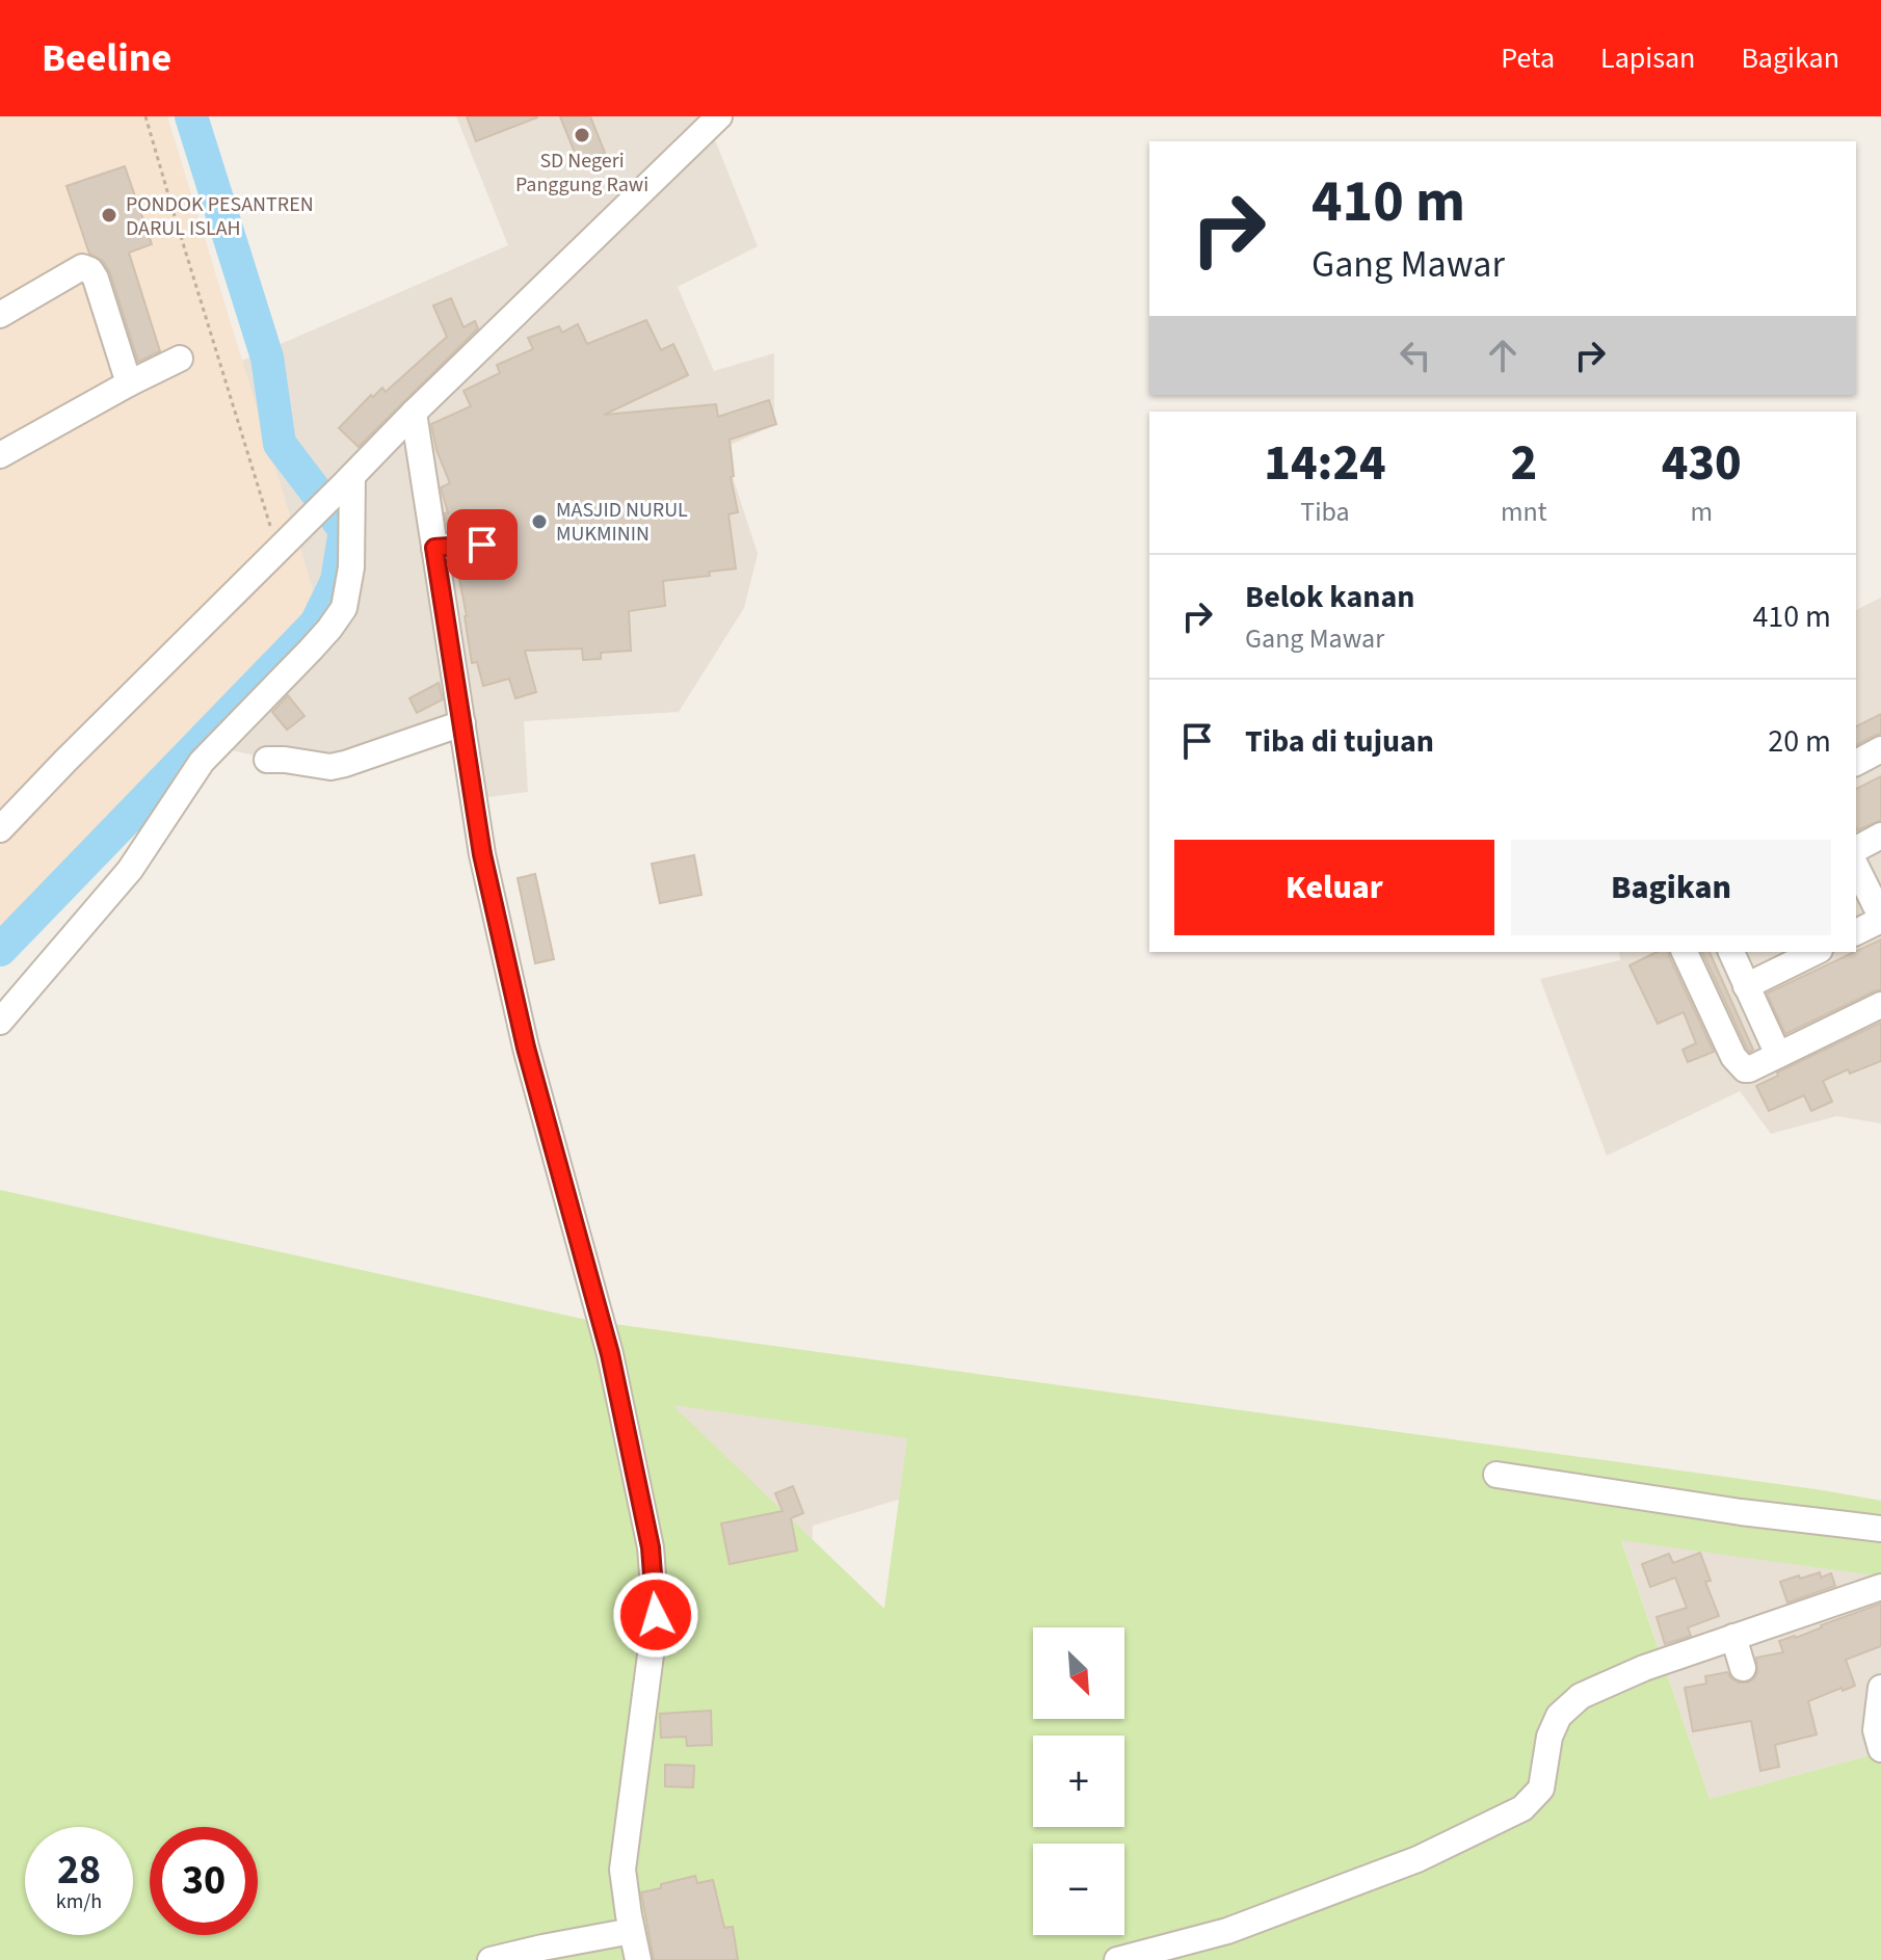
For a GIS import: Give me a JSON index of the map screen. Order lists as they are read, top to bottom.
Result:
{
  "places": ["SD Negeri Panggung Rawi", "PONDOK PESANTREN DARUL ISLAH", "MASJID NURUL MUKMININ"],
  "north": "bottom right",
  "page": {
    "header": "Beeline",
    "nav": ["Peta", "Lapisan", "Bagikan"],
    "turn": ["410 m", "Gang Mawar"],
    "eta": [
      "14:24",
      "Tiba",
      "2",
      "mnt",
      "430",
      "m"
    ],
    "list": [
      {
        "name": "Belok kanan",
        "note": "Gang Mawar",
        "value": "410 m"
      },
      {
        "name": "Tiba di tujuan",
        "value": "20 m"
      }
    ],
    "buttons": ["Keluar", "Bagikan"],
    "map_buttons": ["+", "−"],
    "speed": "28 km/h",
    "limit": "30"
  }
}
